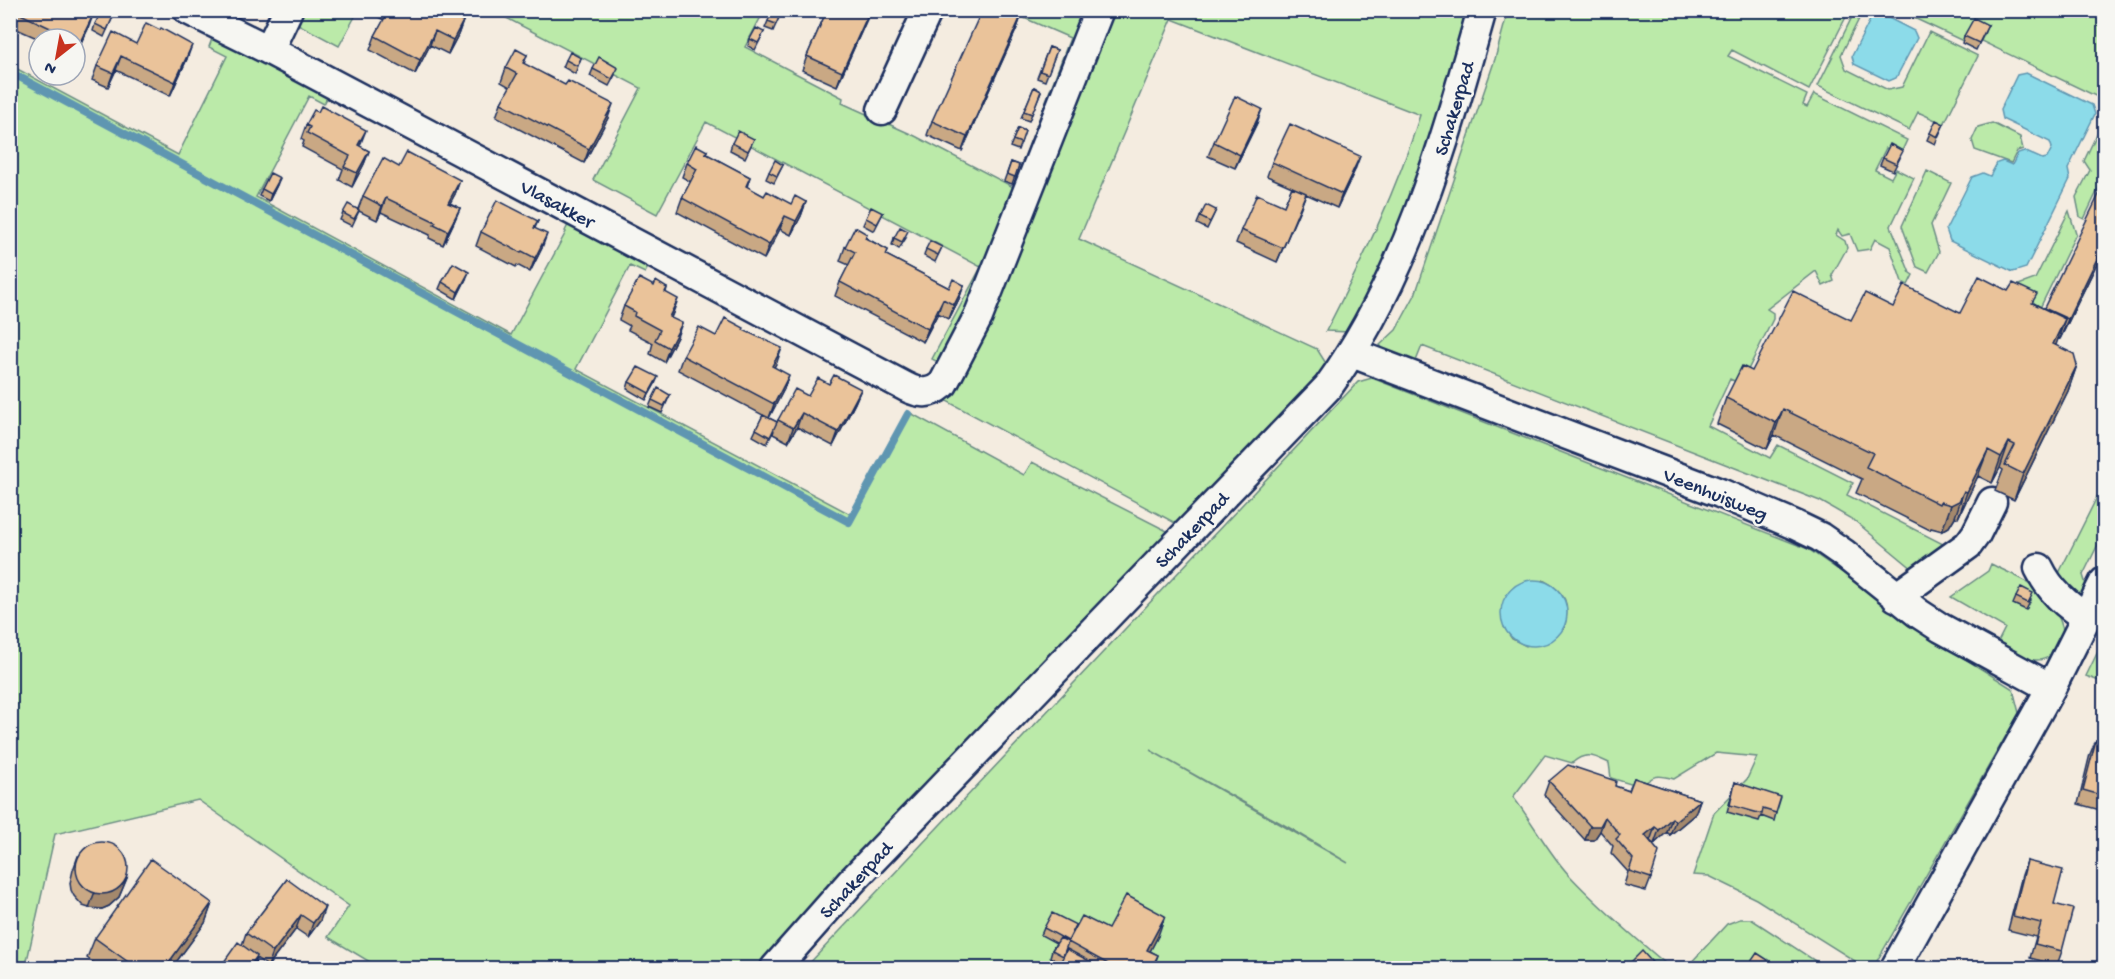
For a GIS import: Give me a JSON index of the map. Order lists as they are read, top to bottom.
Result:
{
  "streets": {
    "street": ["Schakerpad", "Vlasakker", "Veenhuisweg"]
  },
  "crossings": [
    ["Schakerpad", "Veenhuisweg"]
  ],
  "north": "bottom left"
}
